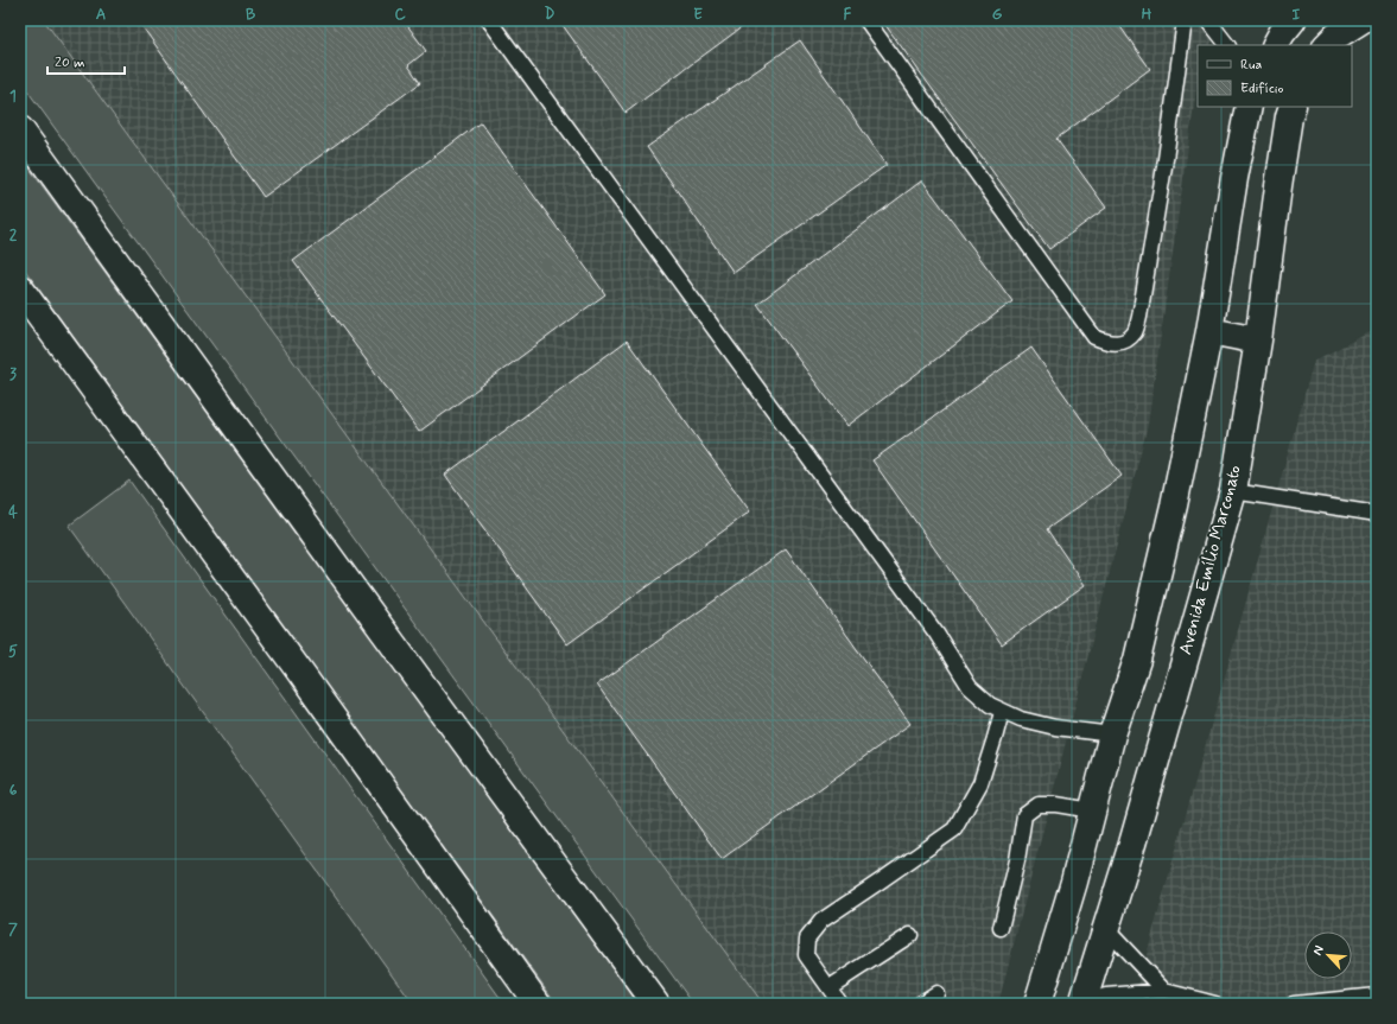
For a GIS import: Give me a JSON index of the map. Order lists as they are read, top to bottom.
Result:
{
  "streets": {
    "main road": ["Avenida Emílio Marconato"]
  },
  "legend": ["Rua", "Edifício"],
  "scale_bar": "20 m",
  "north": "top left",
  "grid": {
    "columns": [
      "A",
      "B",
      "C",
      "D",
      "E",
      "F",
      "G",
      "H",
      "I"
    ],
    "rows": [
      "1",
      "2",
      "3",
      "4",
      "5",
      "6",
      "7"
    ]
  }
}
